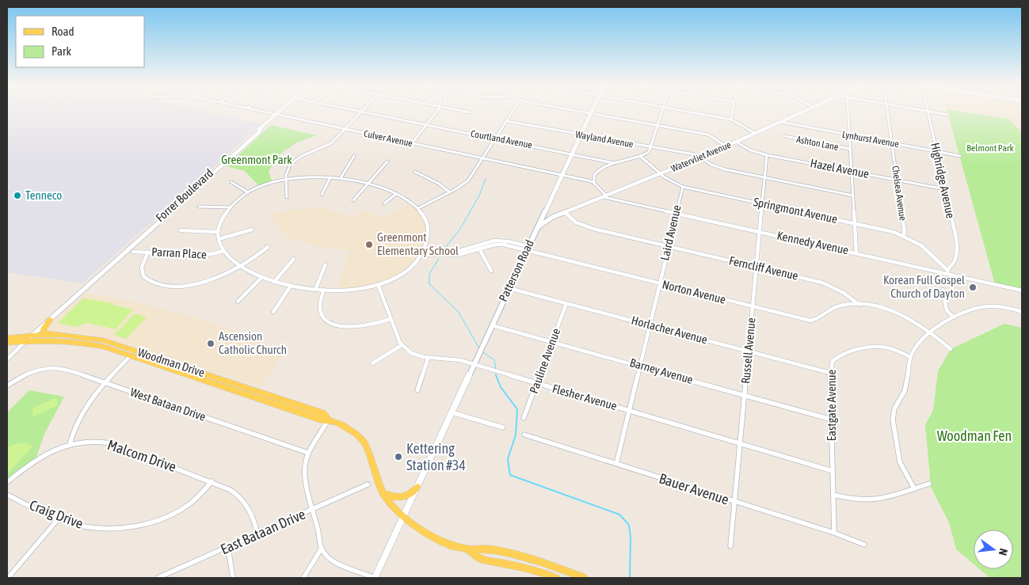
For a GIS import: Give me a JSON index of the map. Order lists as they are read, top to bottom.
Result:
{
  "streets": {
    "main road": ["Patterson Road", "Woodman Drive"],
    "street": [
      "Culver Avenue",
      "Courtland Avenue",
      "Wayland Avenue",
      "Lynhurst Avenue",
      "Ashton Lane",
      "Watervliet Avenue",
      "Hazel Avenue",
      "Highridge Avenue",
      "Chelsea Avenue",
      "Forrer Boulevard",
      "Springmont Avenue",
      "Laird Avenue",
      "Kennedy Avenue",
      "Parran Place",
      "Ferncliff Avenue",
      "Norton Avenue",
      "Horlacher Avenue",
      "Russell Avenue",
      "Pauline Avenue",
      "Barney Avenue",
      "Flesher Avenue",
      "West Bataan Drive",
      "Eastgate Avenue",
      "Malcom Drive",
      "Bauer Avenue",
      "Craig Drive",
      "East Bataan Drive"
    ]
  },
  "crossings": [
    ["Culver Avenue", "Watervliet Avenue"],
    ["Culver Avenue", "Forrer Boulevard"],
    ["Culver Avenue", "Kennedy Avenue"],
    ["Culver Avenue", "Patterson Road"],
    ["Courtland Avenue", "Patterson Road"],
    ["Wayland Avenue", "Watervliet Avenue"],
    ["Wayland Avenue", "Patterson Road"],
    ["Wayland Avenue", "Russell Avenue"],
    ["Lynhurst Avenue", "Watervliet Avenue"],
    ["Lynhurst Avenue", "Highridge Avenue"],
    ["Lynhurst Avenue", "Chelsea Avenue"],
    ["Watervliet Avenue", "Hazel Avenue"],
    ["Watervliet Avenue", "Springmont Avenue"],
    ["Watervliet Avenue", "Kennedy Avenue"],
    ["Watervliet Avenue", "Ferncliff Avenue"],
    ["Watervliet Avenue", "Patterson Road"],
    ["Hazel Avenue", "Highridge Avenue"],
    ["Hazel Avenue", "Chelsea Avenue"],
    ["Hazel Avenue", "Russell Avenue"],
    ["Highridge Avenue", "Springmont Avenue"],
    ["Highridge Avenue", "Kennedy Avenue"],
    ["Chelsea Avenue", "Springmont Avenue"],
    ["Forrer Boulevard", "Woodman Drive"],
    ["Springmont Avenue", "Laird Avenue"],
    ["Springmont Avenue", "Kennedy Avenue"],
    ["Springmont Avenue", "Russell Avenue"],
    ["Laird Avenue", "Kennedy Avenue"],
    ["Laird Avenue", "Ferncliff Avenue"],
    ["Laird Avenue", "Norton Avenue"],
    ["Laird Avenue", "Horlacher Avenue"],
    ["Laird Avenue", "Barney Avenue"],
    ["Laird Avenue", "Flesher Avenue"],
    ["Laird Avenue", "Bauer Avenue"],
    ["Kennedy Avenue", "Russell Avenue"],
    ["Ferncliff Avenue", "Norton Avenue"],
    ["Ferncliff Avenue", "Russell Avenue"],
    ["Patterson Road", "Norton Avenue"],
    ["Patterson Road", "Horlacher Avenue"],
    ["Patterson Road", "Woodman Drive"],
    ["Patterson Road", "Barney Avenue"],
    ["Patterson Road", "Flesher Avenue"],
    ["Norton Avenue", "Russell Avenue"],
    ["Horlacher Avenue", "Russell Avenue"],
    ["Horlacher Avenue", "Pauline Avenue"],
    ["Horlacher Avenue", "Eastgate Avenue"],
    ["Russell Avenue", "Barney Avenue"],
    ["Russell Avenue", "Flesher Avenue"],
    ["Russell Avenue", "Bauer Avenue"],
    ["Pauline Avenue", "Barney Avenue"],
    ["Pauline Avenue", "Flesher Avenue"],
    ["Barney Avenue", "Eastgate Avenue"],
    ["Flesher Avenue", "Eastgate Avenue"],
    ["Eastgate Avenue", "Bauer Avenue"],
    ["Malcom Drive", "Craig Drive"],
    ["Malcom Drive", "East Bataan Drive"]
  ],
  "parks": ["Belmont Park", "Greenmont Park", "Woodman Fen"],
  "places": [
    "Tenneco",
    "Greenmont Elementary School",
    "Korean Full Gospel Church of Dayton",
    "Ascension Catholic Church",
    "Kettering Station #34"
  ],
  "legend": ["Road", "Park"],
  "north": "right"
}
